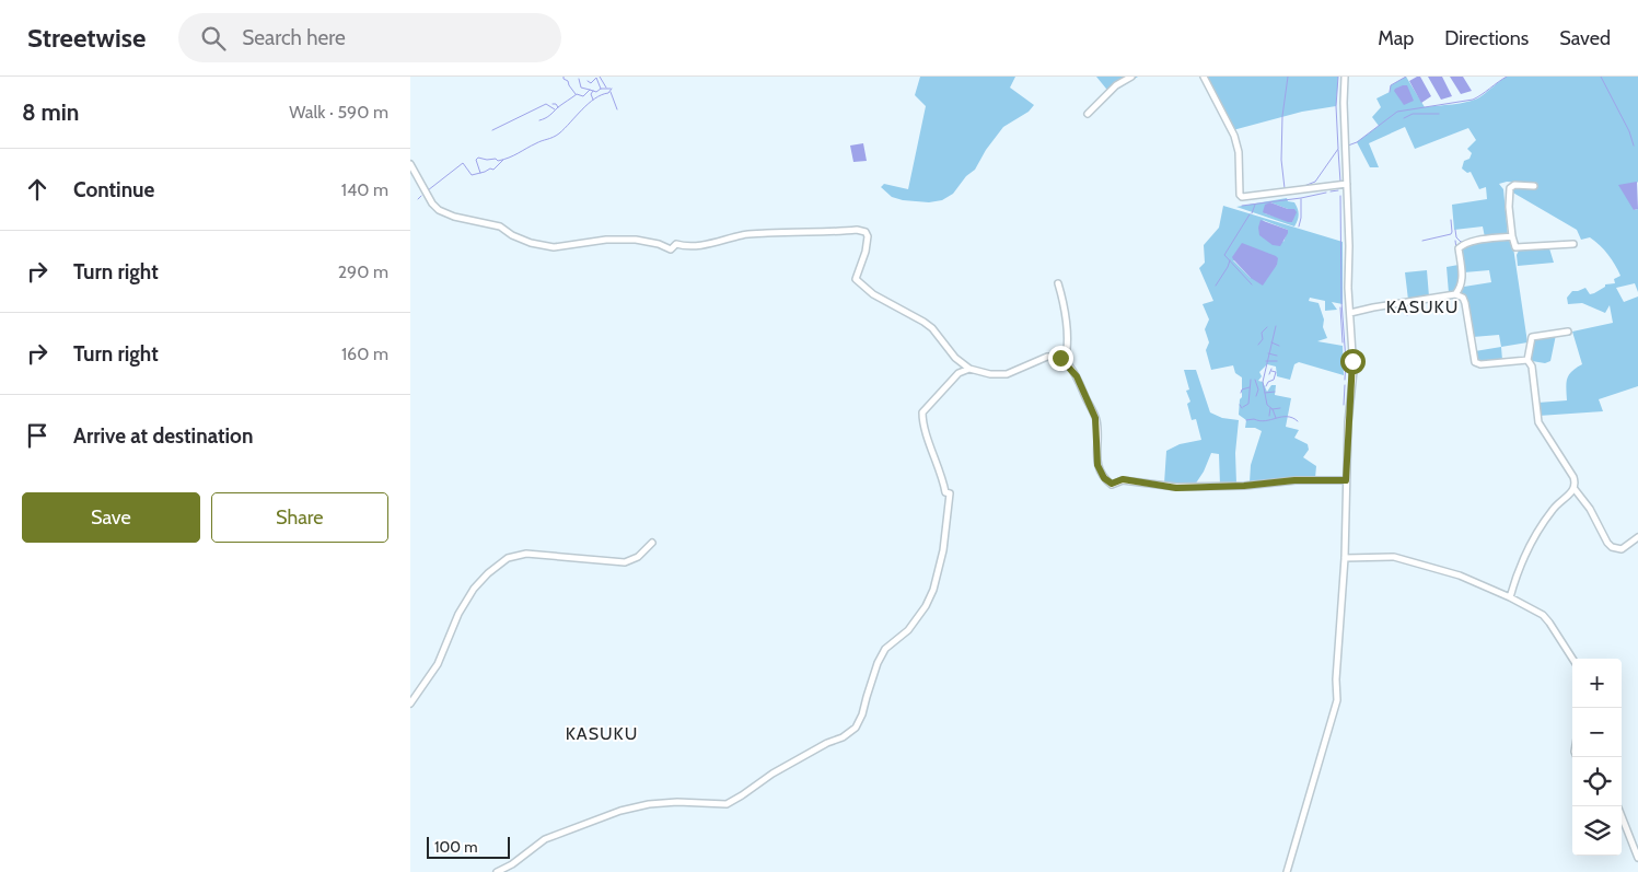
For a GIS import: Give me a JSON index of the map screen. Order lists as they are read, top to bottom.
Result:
{
  "districts": ["KASUKU", "KASUKU"],
  "scale_bar": "100 m",
  "page": {
    "header": "Streetwise",
    "search": "Search here",
    "nav": ["Map", "Directions", "Saved"],
    "heading": ["8 min", "Walk · 590 m"],
    "list": [
      ["Continue", "140 m"],
      ["Turn right", "290 m"],
      ["Turn right", "160 m"],
      "Arrive at destination"
    ],
    "buttons": ["Save", "Share"],
    "map_buttons": ["+", "−"],
    "scale": "100 m"
  }
}
